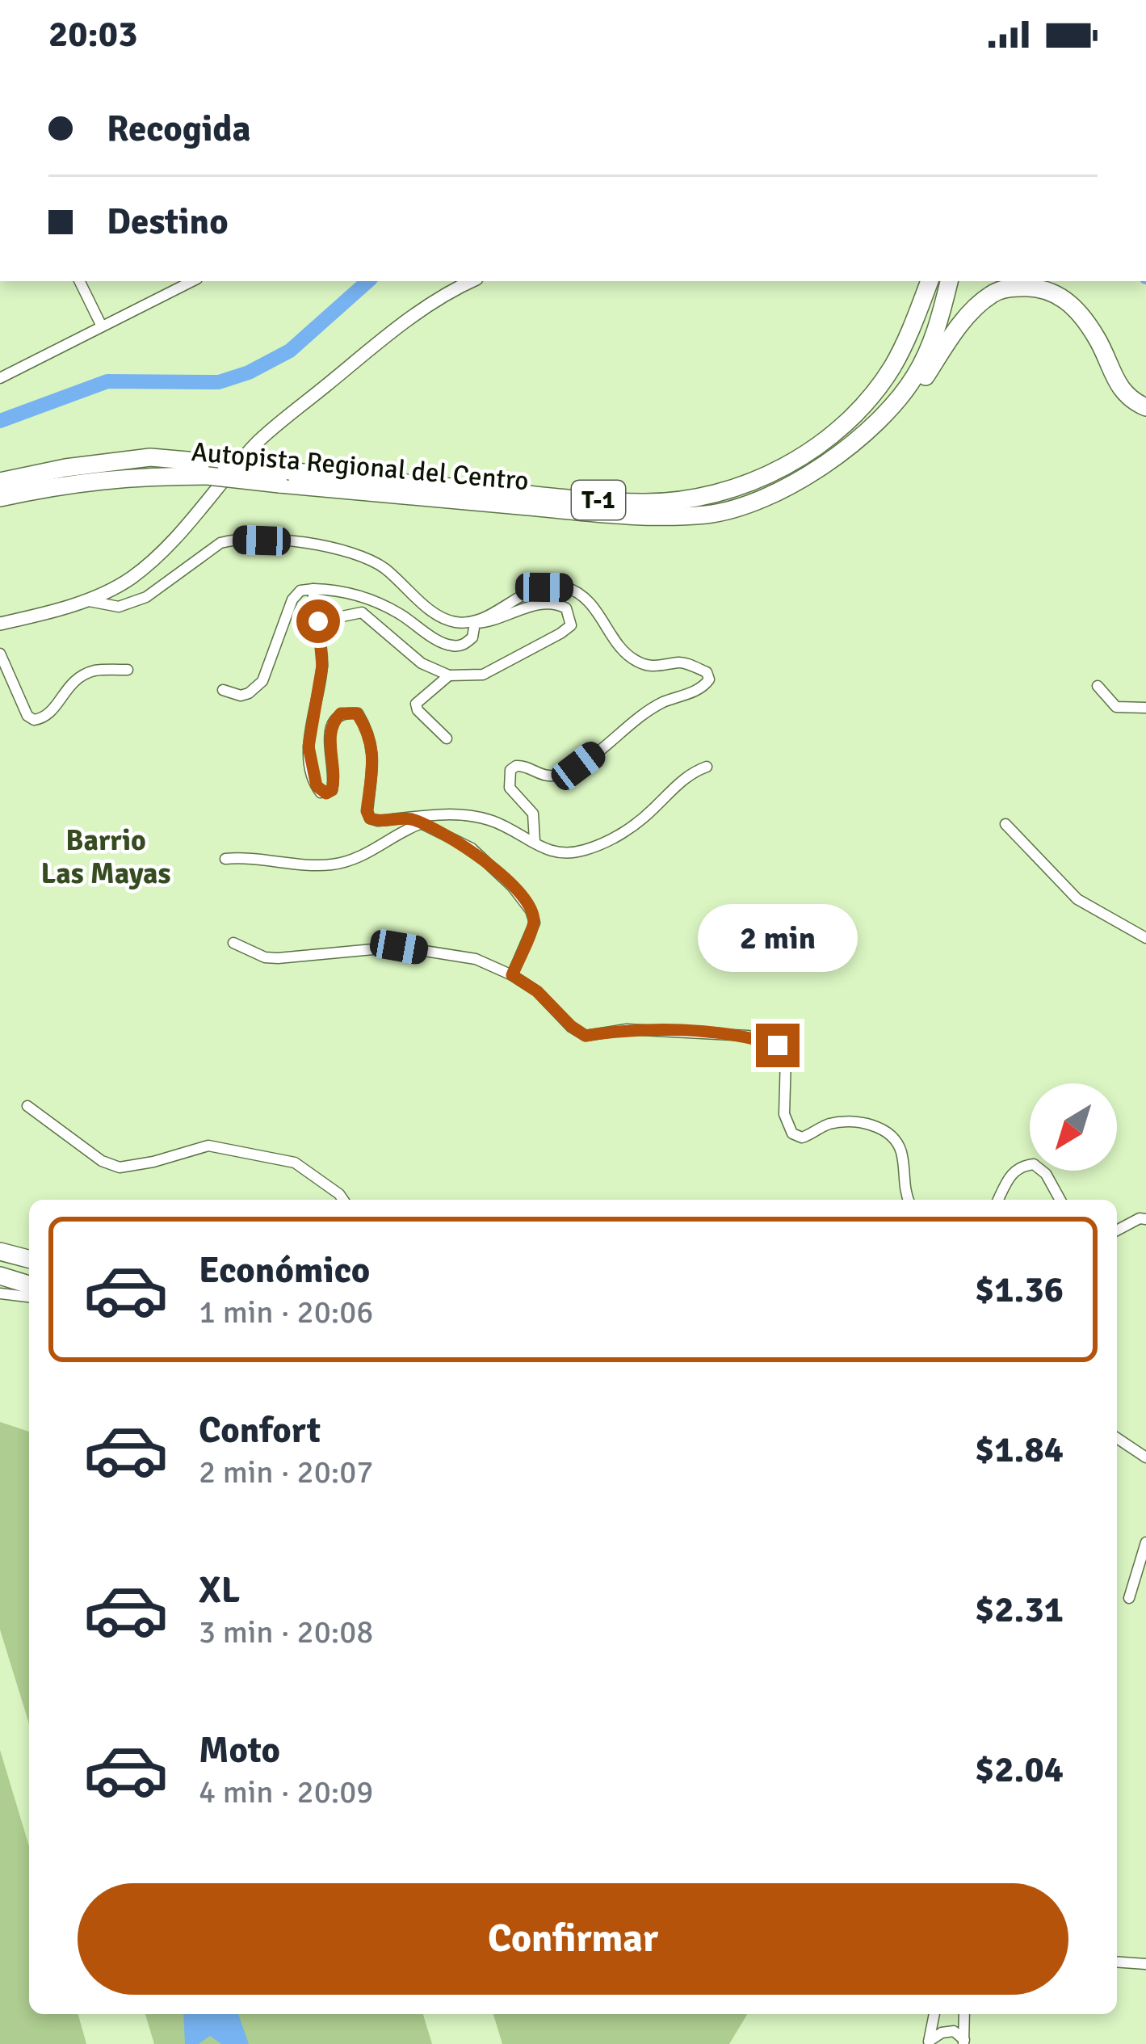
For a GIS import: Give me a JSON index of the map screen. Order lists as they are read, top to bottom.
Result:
{
  "streets": {
    "highway": ["Autopista Regional del Centro", "T-1"]
  },
  "districts": ["Barrio Las Mayas"],
  "north": "bottom left",
  "page": {
    "status": "20:03",
    "banner": ["Recogida", "Destino"],
    "bubble": "2 min",
    "list": [
      {
        "name": "Económico",
        "note": "1 min · 20:06",
        "value": "$1.36"
      },
      {
        "name": "Confort",
        "note": "2 min · 20:07",
        "value": "$1.84"
      },
      {
        "name": "XL",
        "note": "3 min · 20:08",
        "value": "$2.31"
      },
      {
        "name": "Moto",
        "note": "4 min · 20:09",
        "value": "$2.04"
      }
    ],
    "buttons": "Confirmar"
  }
}
